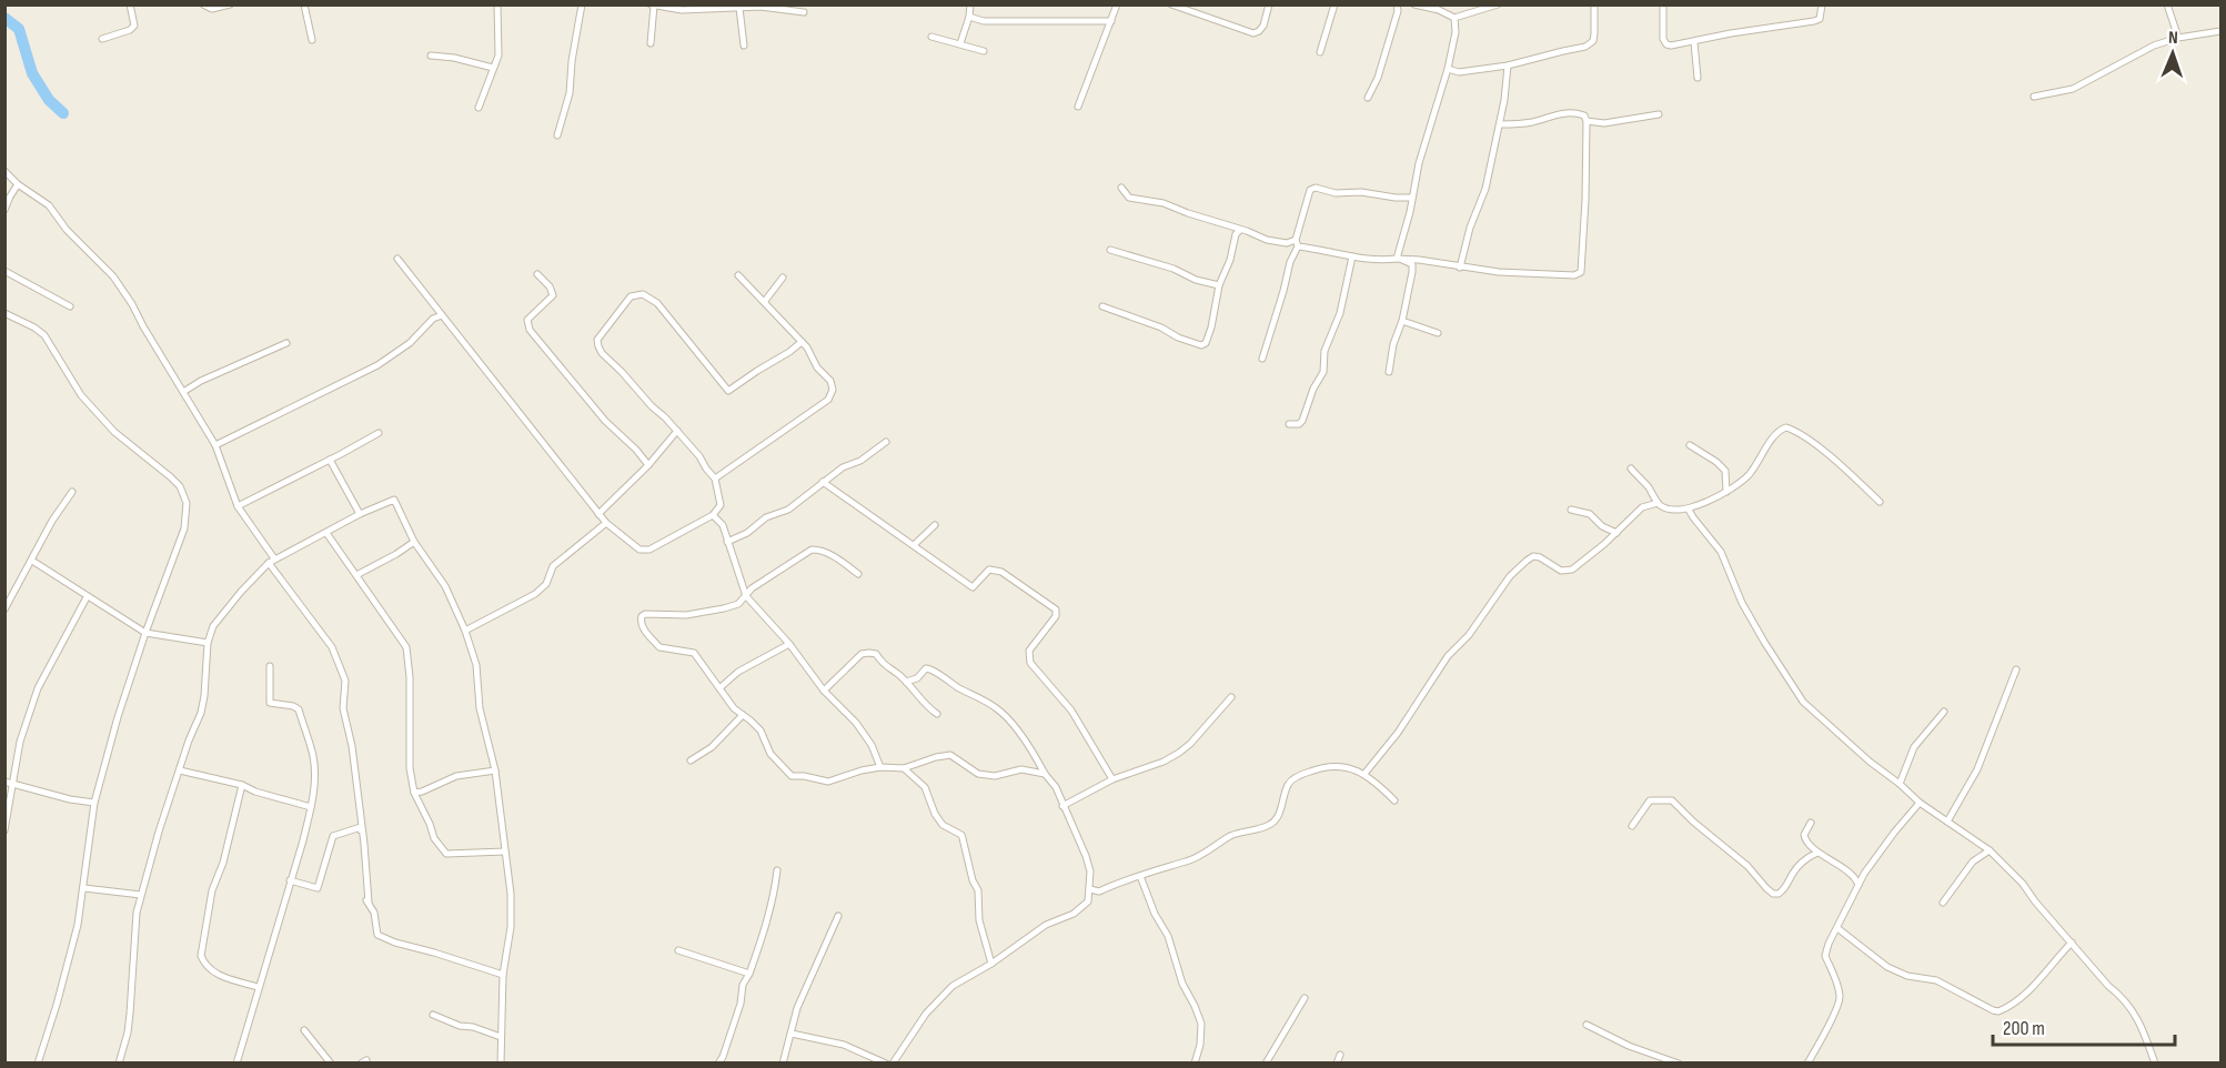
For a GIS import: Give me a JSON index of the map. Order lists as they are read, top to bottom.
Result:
{
  "scale_bar": "200 m",
  "north": "top"
}
